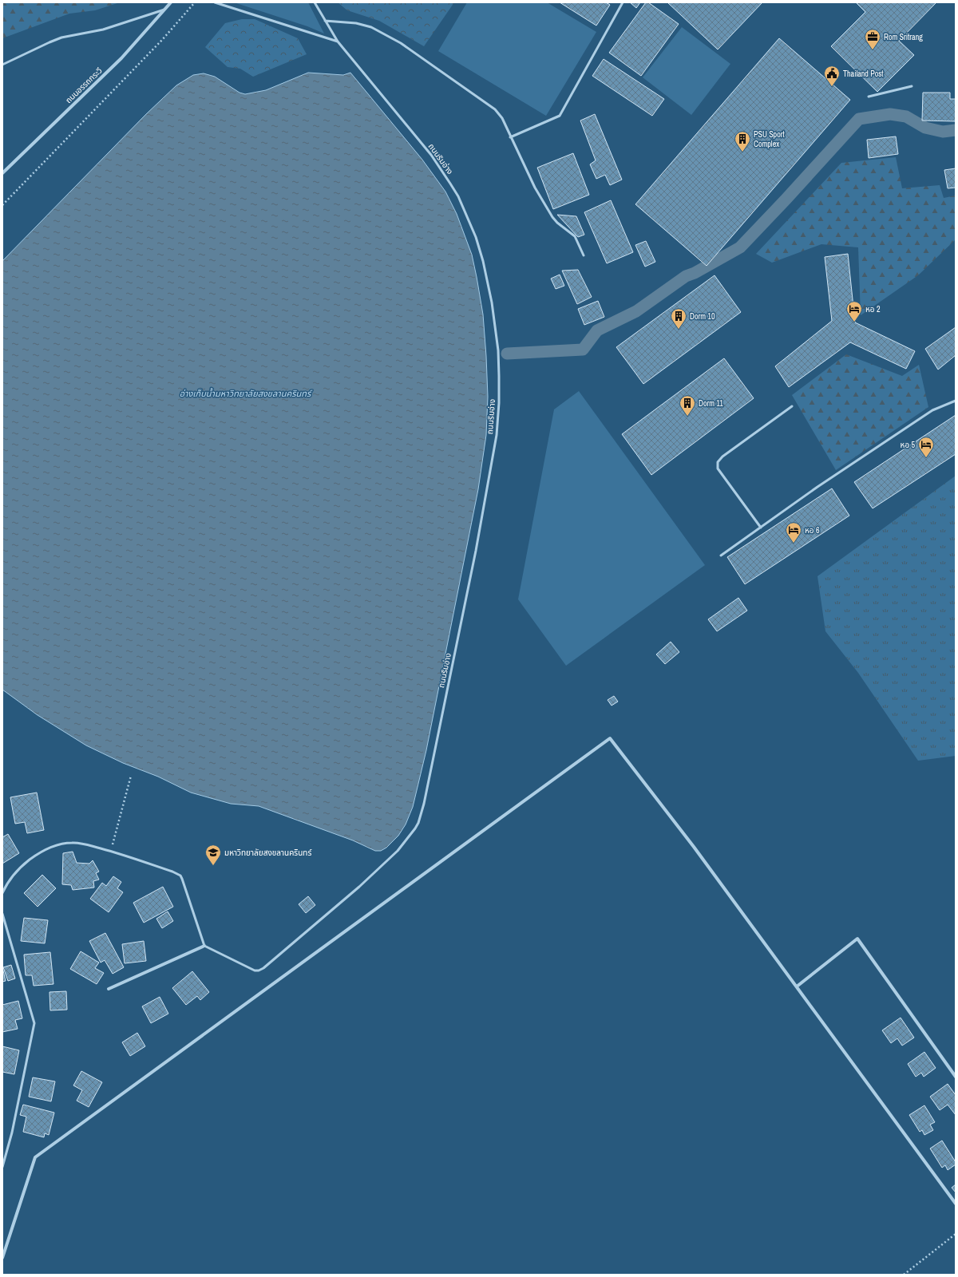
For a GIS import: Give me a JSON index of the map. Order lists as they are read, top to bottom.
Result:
{
  "streets": {
    "street": ["ถนนอรรถกระวี"],
    "lane": ["ถนนริมอ่าง"]
  },
  "water": ["อ่างเก็บน้ำมหาวิทยาลัยสงขลานครินทร์"],
  "places": {
    "office": ["Rom Sritrang"],
    "public building": ["Thailand Post"],
    "building": ["PSU Sport Complex", "Dorm 10", "Dorm 11"],
    "hotel": ["หอ 2", "หอ 5", "หอ 6"],
    "school or university": ["มหาวิทยาลัยสงขลานครินทร์"]
  }
}
